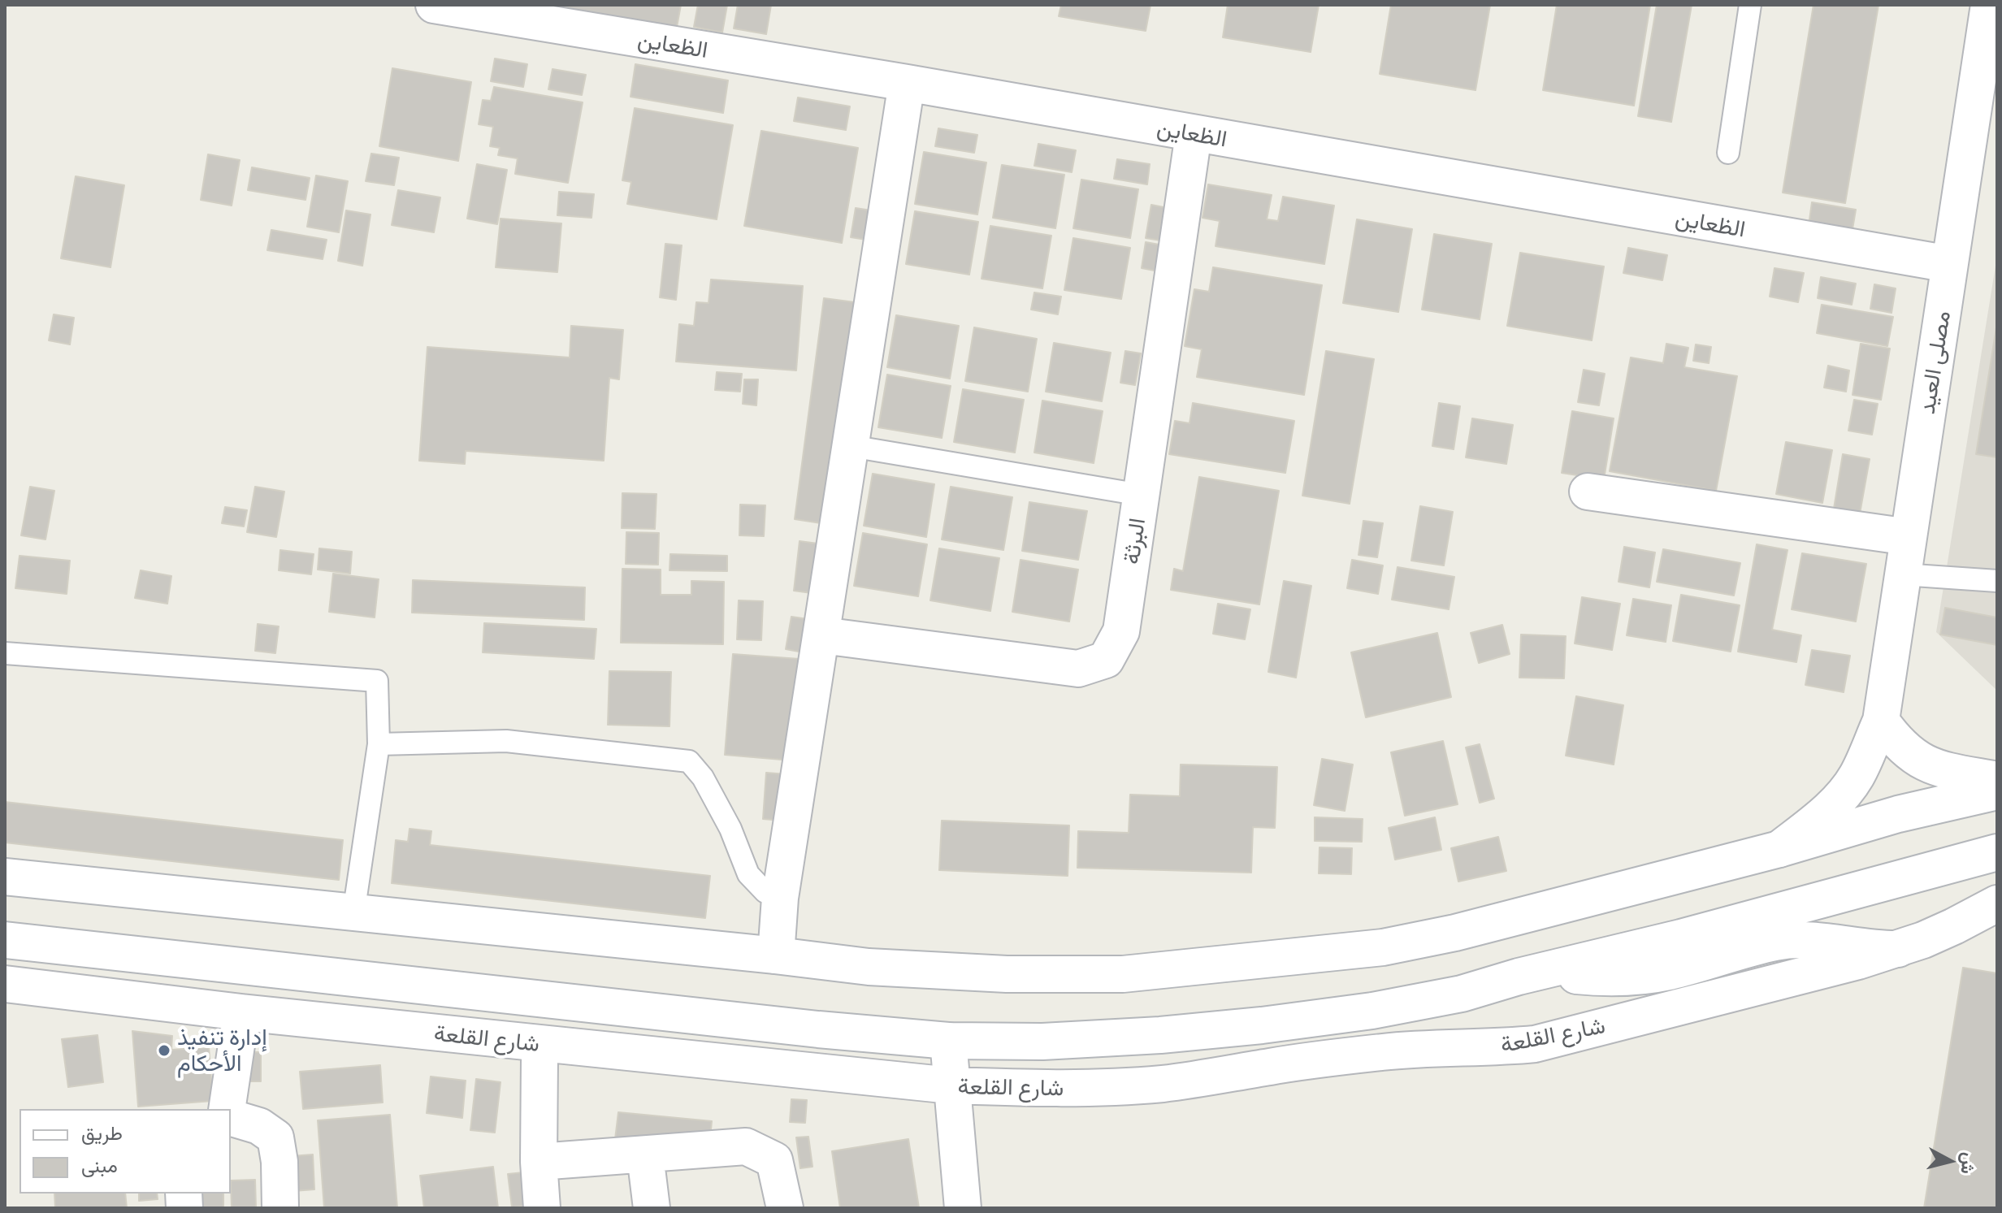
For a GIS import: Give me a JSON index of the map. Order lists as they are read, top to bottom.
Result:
{
  "streets": {
    "street": [
      "الظعاين",
      "مصلى العيد",
      "البرثة",
      "شارع القلعة"
    ]
  },
  "crossings": [
    ["الظعاين", "مصلى العيد"],
    ["الظعاين", "البرثة"]
  ],
  "places": ["إدارة تنفيذ الأحكام"],
  "legend": ["طريق", "مبنى"],
  "north": "right"
}
